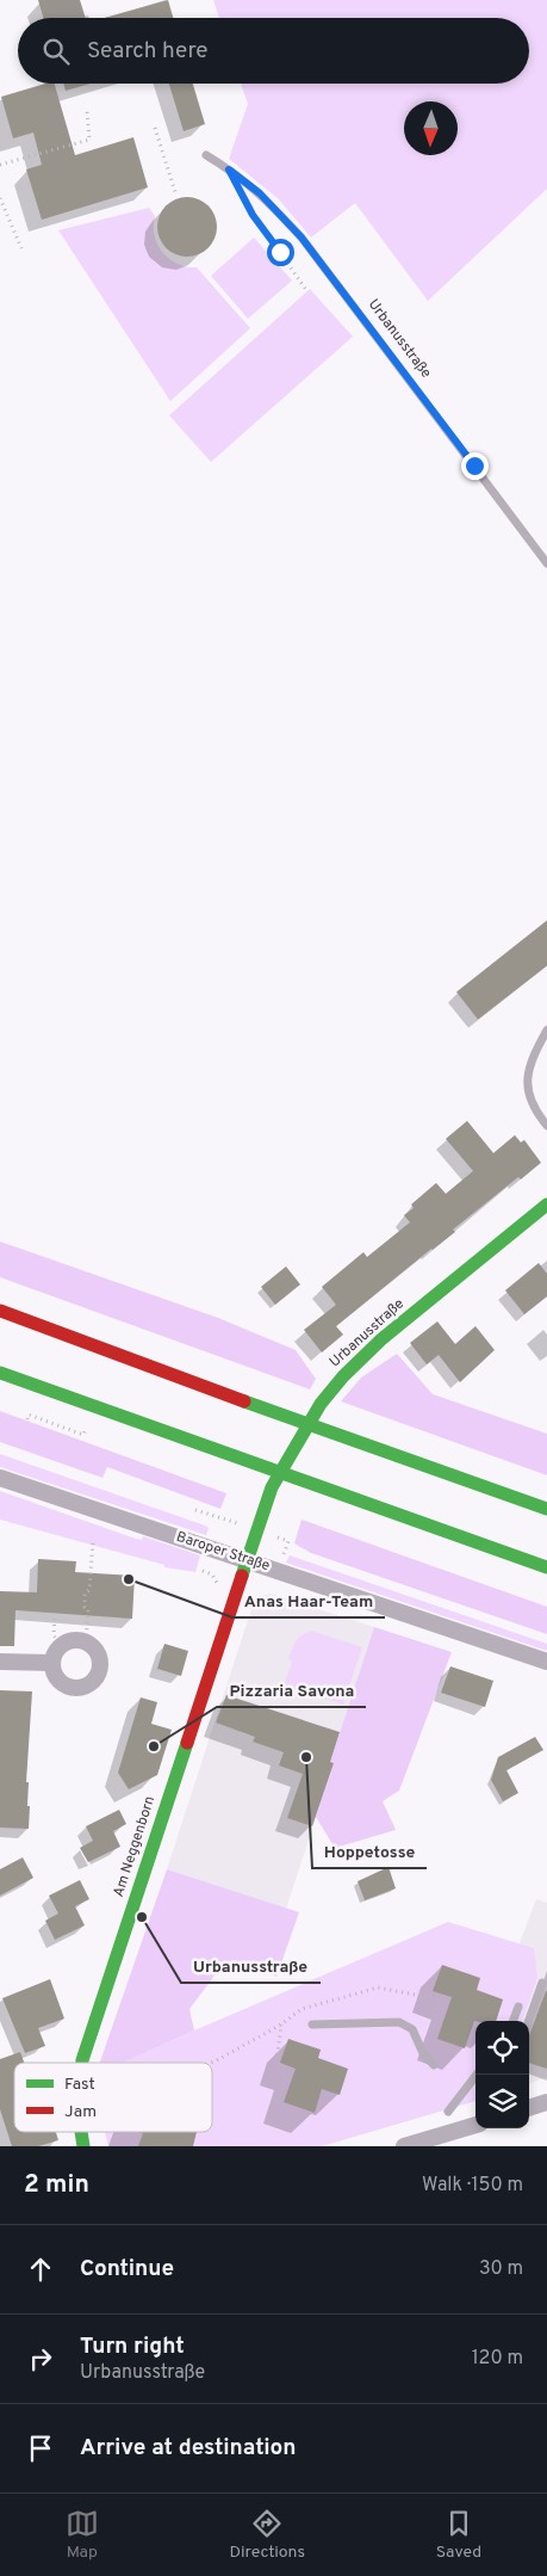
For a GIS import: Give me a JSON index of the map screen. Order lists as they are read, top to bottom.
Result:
{
  "streets": {
    "main road": ["Urbanusstraße", "Am Neggenborn"],
    "street": ["Baroper Straße"]
  },
  "crossings": [
    ["Urbanusstraße", "Baroper Straße"],
    ["Urbanusstraße", "Am Neggenborn"],
    ["Baroper Straße", "Am Neggenborn"]
  ],
  "places": [
    "Anas Haar-Team",
    "Pizzaria Savona",
    "Hoppetosse",
    "Urbanusstraße"
  ],
  "legend": ["Fast", "Jam"],
  "north": "bottom",
  "page": {
    "search": "Search here",
    "heading": ["2 min", "Walk · 150 m"],
    "list": [
      ["Continue", "30 m"],
      ["Turn right", "Urbanusstraße", "120 m"],
      "Arrive at destination"
    ],
    "nav": ["Map", "Directions", "Saved"]
  }
}
